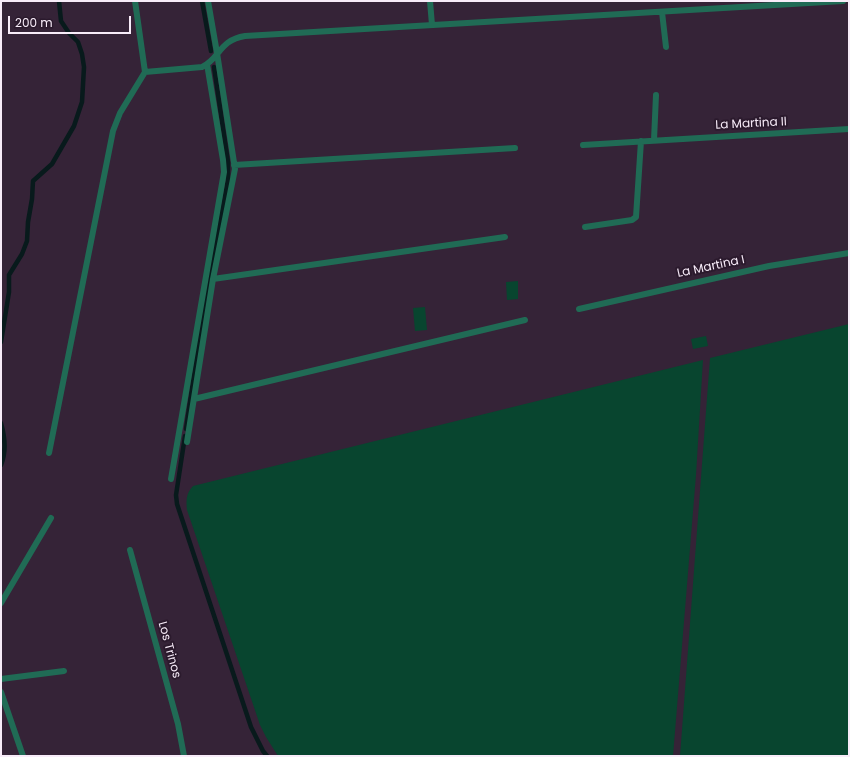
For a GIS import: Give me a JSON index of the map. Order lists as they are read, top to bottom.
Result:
{
  "streets": {
    "street": ["La Martina II", "La Martina I", "Los Trinos"]
  },
  "scale_bar": "200 m"
}
